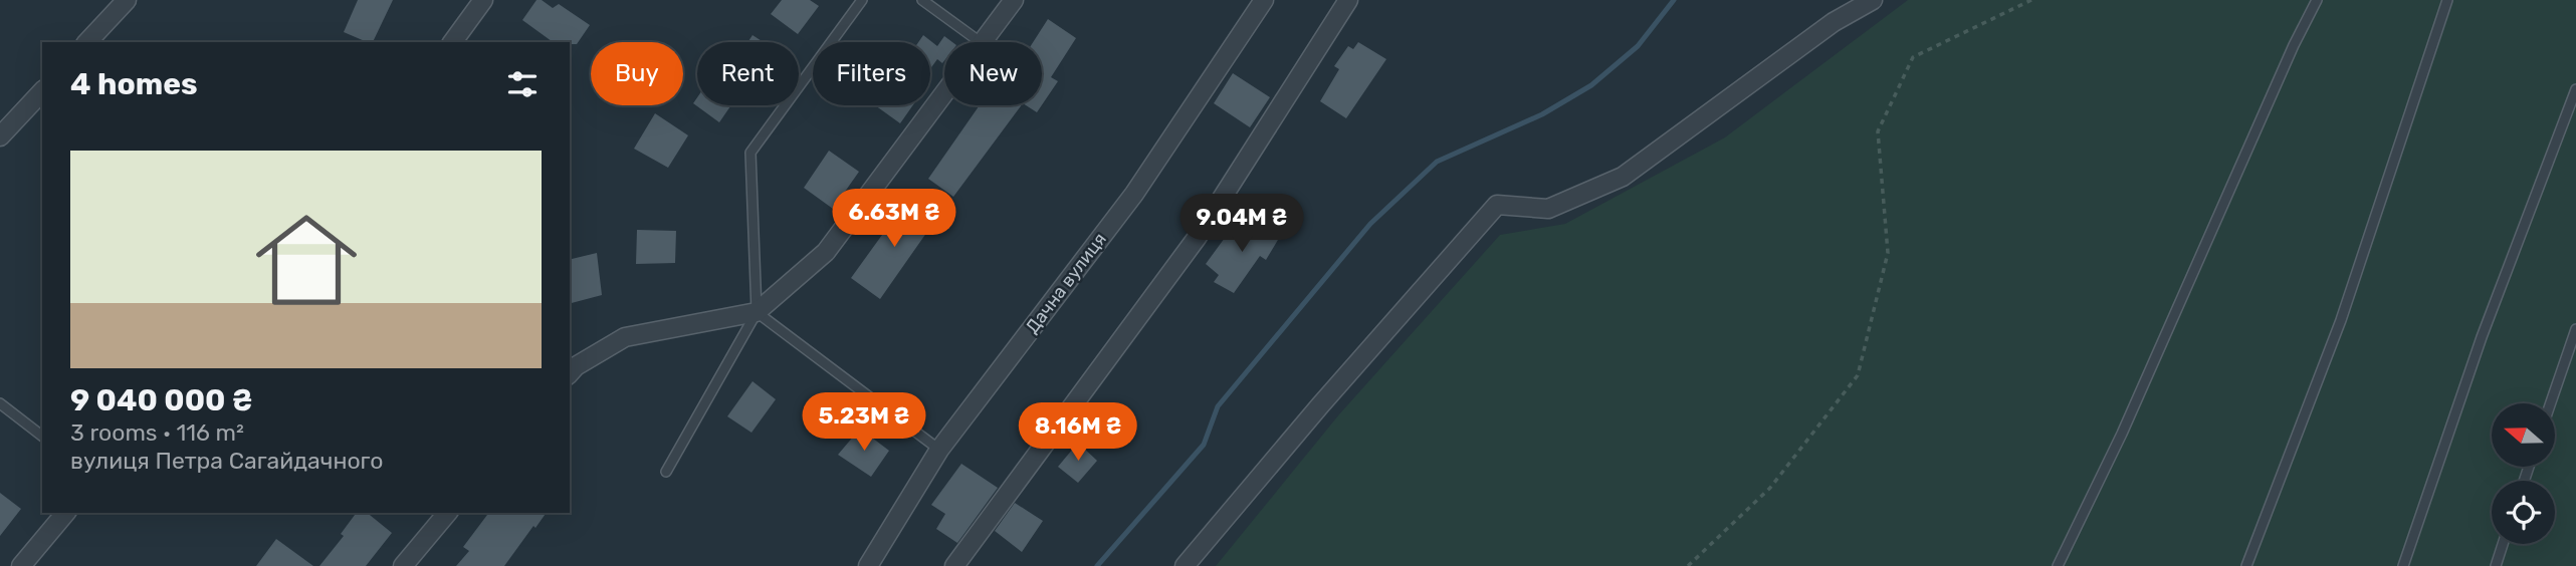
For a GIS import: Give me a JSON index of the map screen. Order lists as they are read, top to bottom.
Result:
{
  "streets": {
    "street": ["Дачна вулиця"]
  },
  "north": "left",
  "page": {
    "chip": [
      "Buy",
      "Rent",
      "Filters",
      "New"
    ],
    "heading": "4 homes",
    "list": [
      {
        "name": "9 040 000 ₴",
        "note": "3 rooms · 116 m² · вулиця Петра Сагайдачного"
      }
    ],
    "price": [
      "6.63M ₴",
      "9.04M ₴",
      "5.23M ₴",
      "8.16M ₴"
    ]
  }
}
